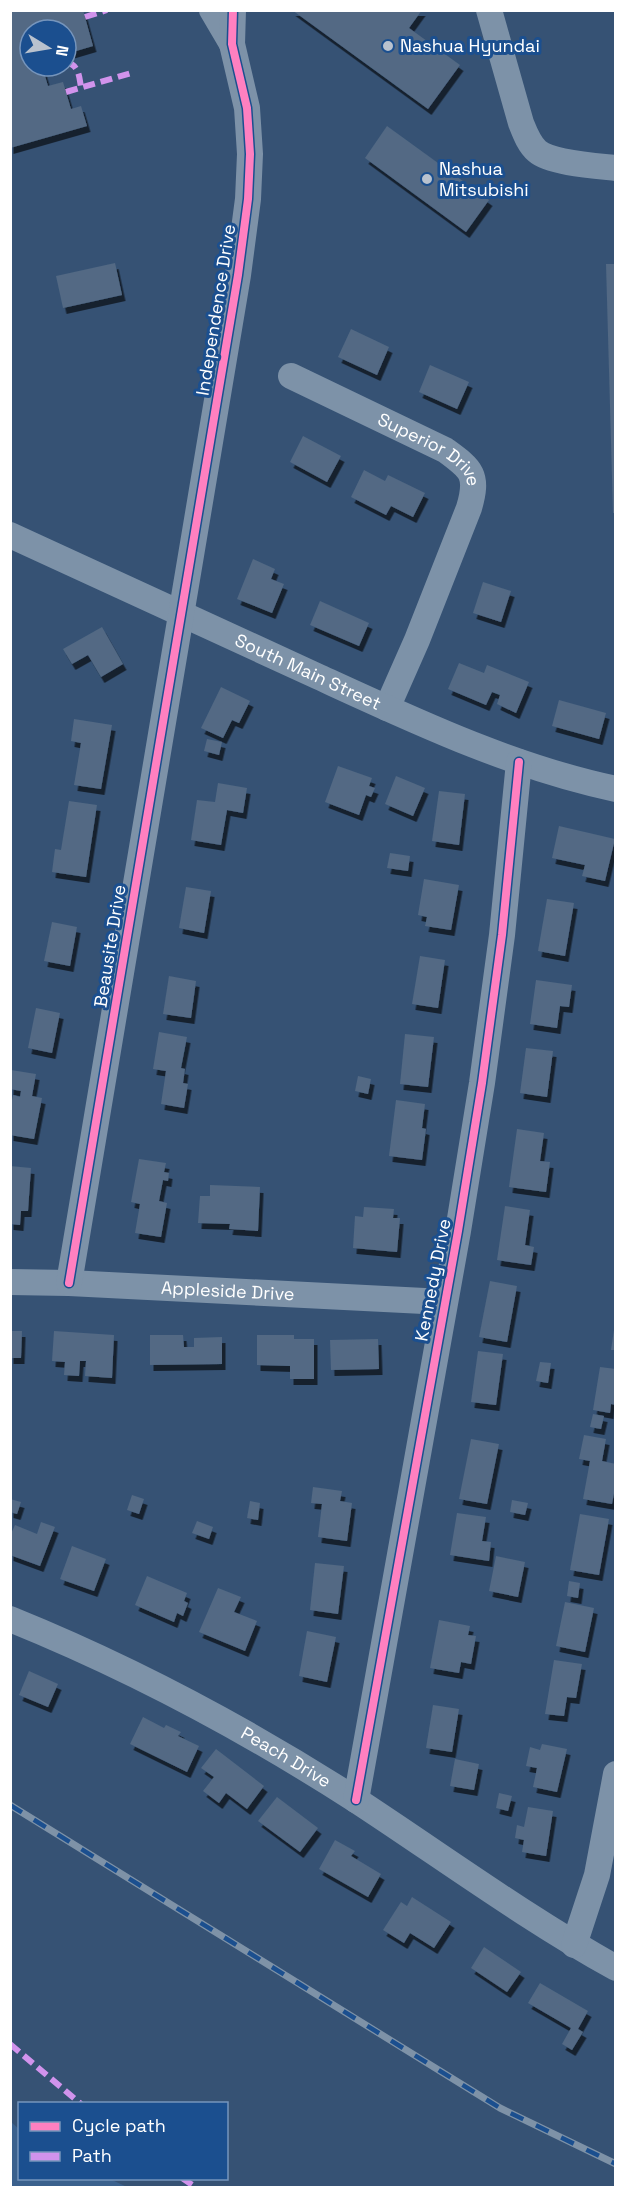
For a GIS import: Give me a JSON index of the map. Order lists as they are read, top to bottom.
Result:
{
  "streets": {
    "street": [
      "Independence Drive",
      "Superior Drive",
      "South Main Street",
      "Beausite Drive",
      "Kennedy Drive",
      "Appleside Drive",
      "Peach Drive"
    ]
  },
  "crossings": [
    ["Independence Drive", "South Main Street"],
    ["Independence Drive", "Beausite Drive"],
    ["Superior Drive", "South Main Street"],
    ["South Main Street", "Beausite Drive"],
    ["South Main Street", "Kennedy Drive"],
    ["Beausite Drive", "Appleside Drive"],
    ["Kennedy Drive", "Appleside Drive"],
    ["Kennedy Drive", "Peach Drive"]
  ],
  "places": ["Nashua Hyundai", "Nashua Mitsubishi"],
  "legend": ["Cycle path", "Path"],
  "north": "right"
}
